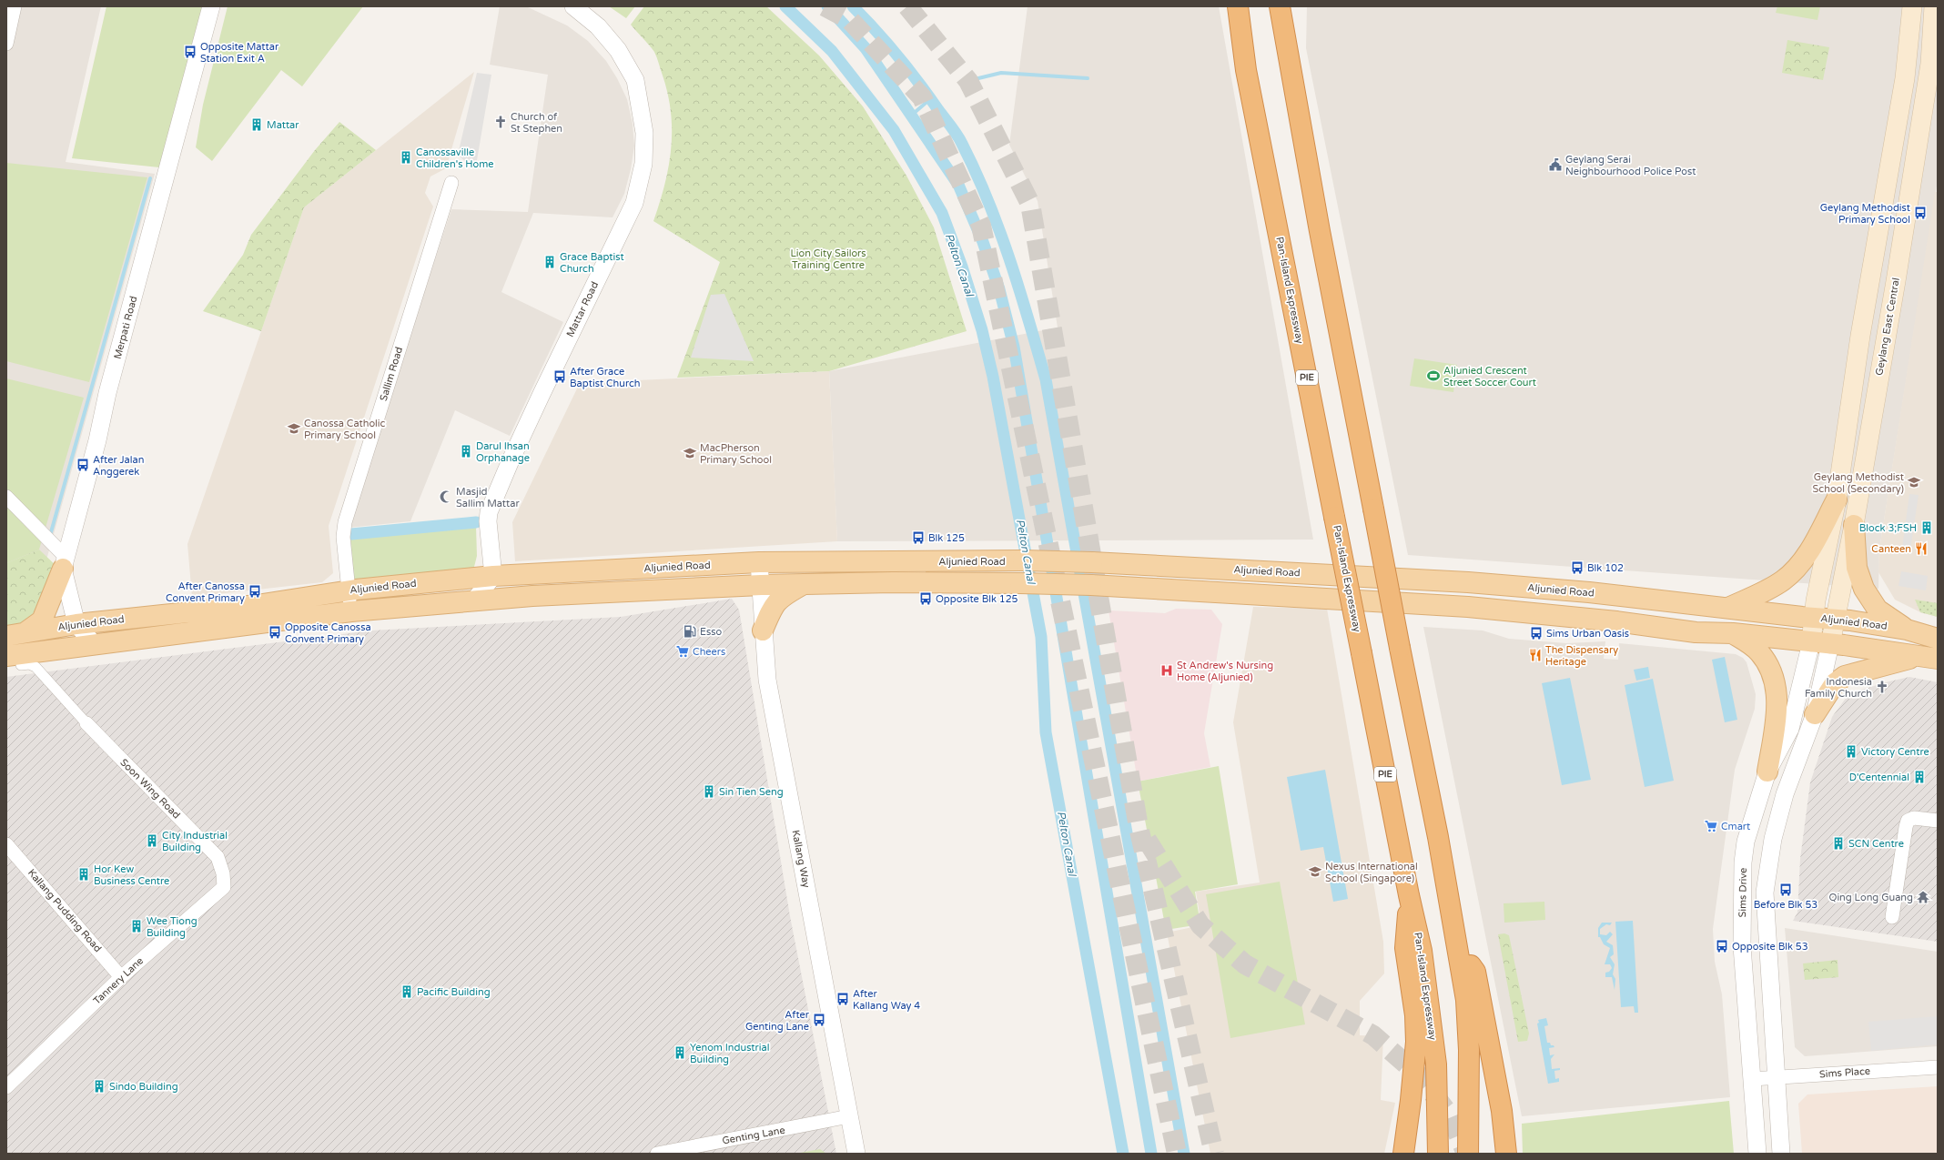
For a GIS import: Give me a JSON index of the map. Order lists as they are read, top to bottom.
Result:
{
  "streets": {
    "highway": ["Pan-Island Expressway", "PIE"],
    "main road": ["Geylang East Central", "Aljunied Road"],
    "street": [
      "Mattar Road",
      "Merpati Road",
      "Sallim Road",
      "Soon Wing Road",
      "Kallang Way",
      "Sims Drive",
      "Kallang Pudding Road",
      "Tannery Lane",
      "Sims Place",
      "Genting Lane"
    ]
  },
  "crossings": [
    ["Mattar Road", "Aljunied Road"],
    ["Geylang East Central", "Aljunied Road"],
    ["Geylang East Central", "Sims Drive"],
    ["Merpati Road", "Aljunied Road"],
    ["Sallim Road", "Aljunied Road"],
    ["Aljunied Road", "Kallang Way"],
    ["Aljunied Road", "Sims Drive"],
    ["Soon Wing Road", "Tannery Lane"],
    ["Kallang Way", "Genting Lane"],
    ["Sims Drive", "Sims Place"],
    ["Kallang Pudding Road", "Tannery Lane"]
  ],
  "water": ["Pelton Canal"],
  "parks": ["Lion City Sailors Training Centre"],
  "places": {
    "bus stop": [
      "Opposite Mattar Station Exit A",
      "Geylang Methodist Primary School",
      "After Grace Baptist Church",
      "After Jalan Anggerek",
      "Blk 125",
      "Blk 102",
      "After Canossa Convent Primary",
      "Opposite Blk 125",
      "Opposite Canossa Convent Primary",
      "Sims Urban Oasis",
      "Before Blk 53",
      "Opposite Blk 53",
      "After Kallang Way 4",
      "After Genting Lane"
    ],
    "church": ["Church of St Stephen", "Indonesia Family Church"],
    "building": [
      "Mattar",
      "Canossaville Children's Home",
      "Grace Baptist Church",
      "Darul Ihsan Orphanage",
      "Block 3;FSH",
      "Victory Centre",
      "D'Centennial",
      "Sin Tien Seng",
      "City Industrial Building",
      "SCN Centre",
      "Hor Kew Business Centre",
      "Wee Tiong Building",
      "Pacific Building",
      "Yenom Industrial Building",
      "Sindo Building"
    ],
    "public building": ["Geylang Serai Neighbourhood Police Post"],
    "sports": ["Aljunied Crescent Street Soccer Court"],
    "school or university": [
      "Canossa Catholic Primary School",
      "MacPherson Primary School",
      "Geylang Methodist School (Secondary)",
      "Nexus International School (Singapore)"
    ],
    "mosque": ["Masjid Sallim Mattar"],
    "restaurant": ["Canteen", "The Dispensary Heritage"],
    "fuel station": ["Esso"],
    "supermarket": ["Cheers", "Cmart"],
    "hospital": ["St Andrew's Nursing Home (Aljunied)"],
    "temple": ["Qing Long Guang"]
  }
}
